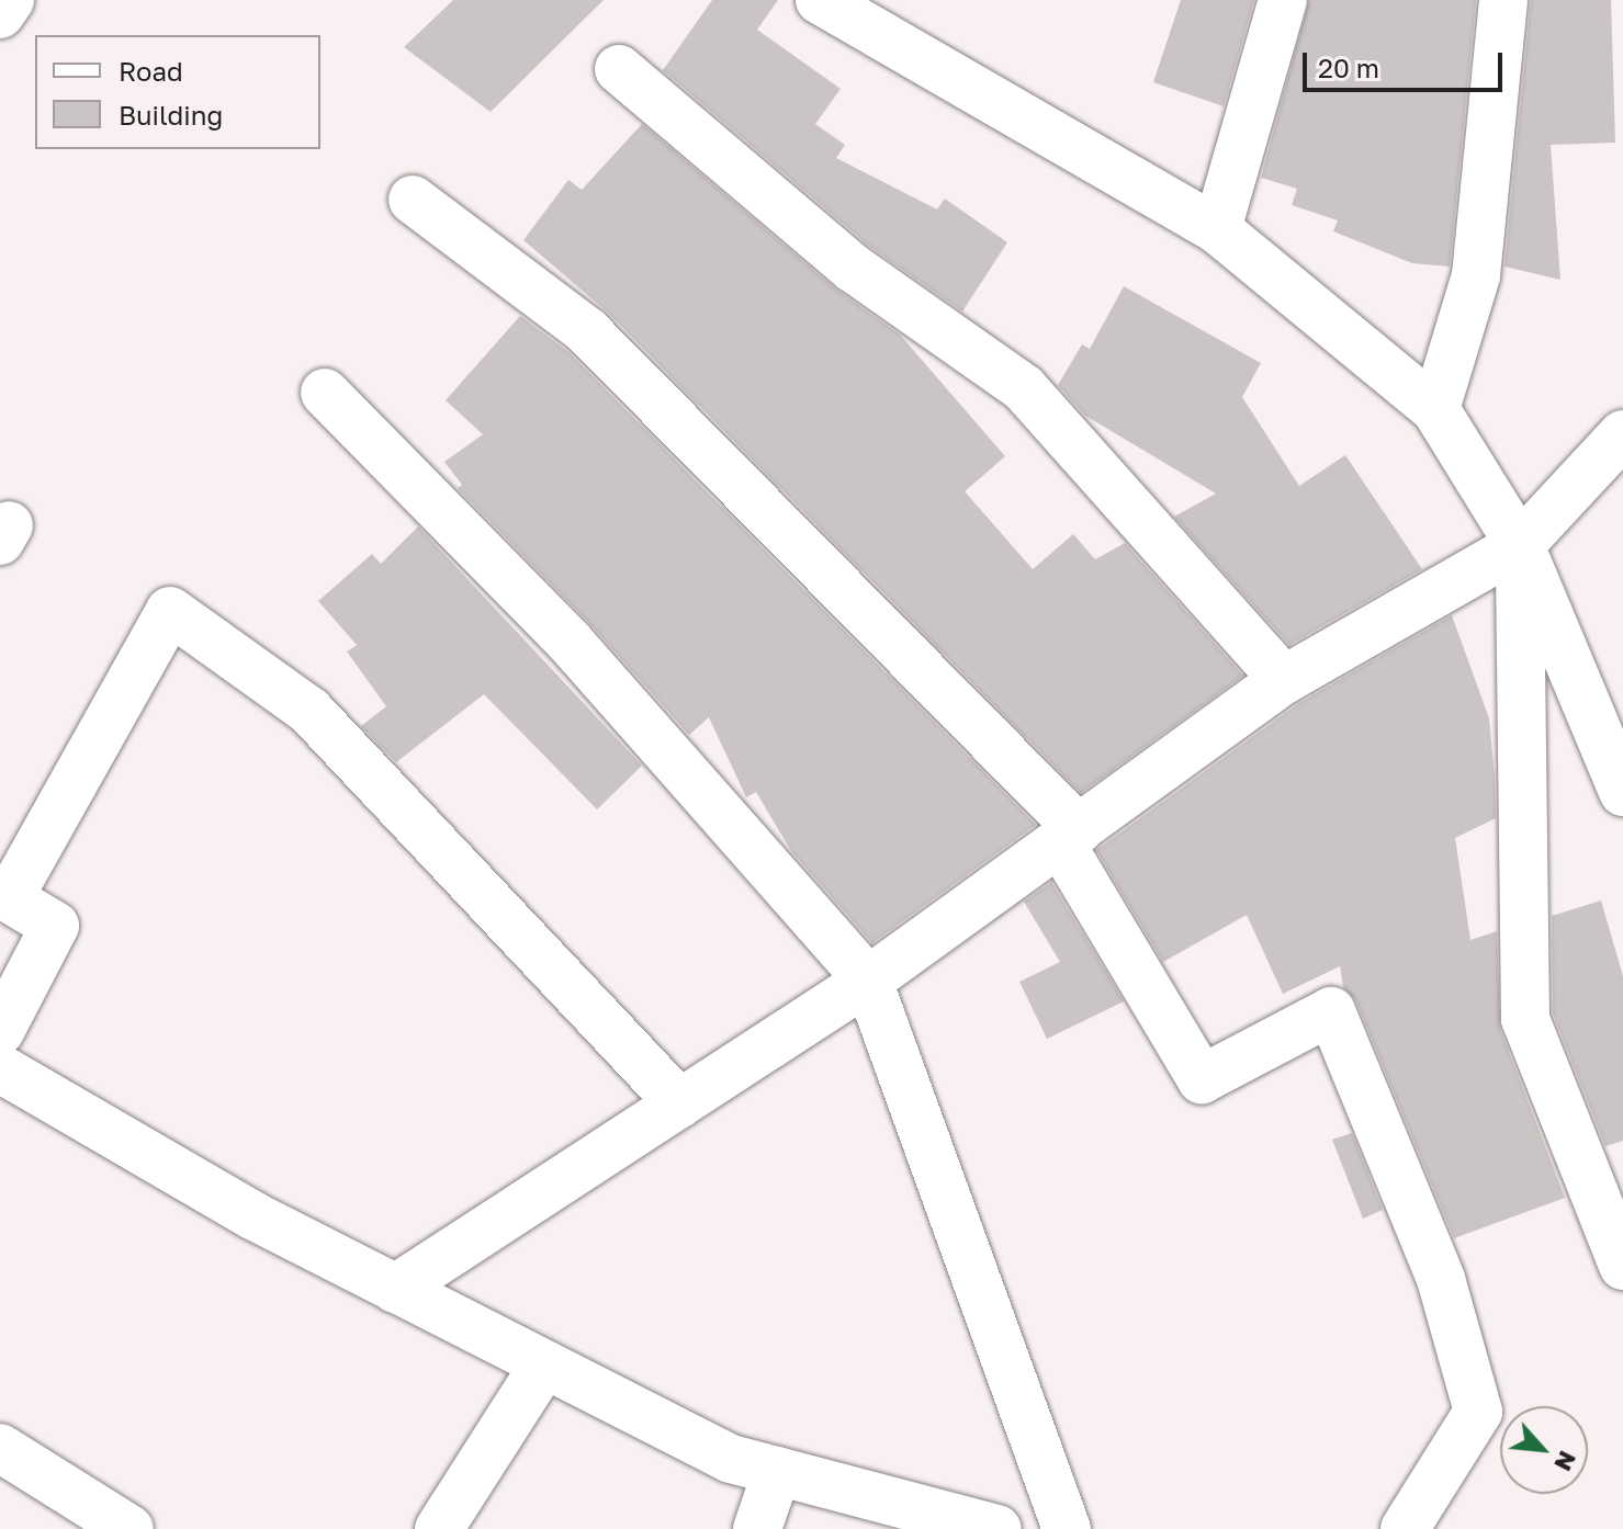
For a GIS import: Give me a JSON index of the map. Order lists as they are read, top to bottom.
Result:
{
  "legend": ["Road", "Building"],
  "scale_bar": "20 m",
  "north": "bottom right"
}
